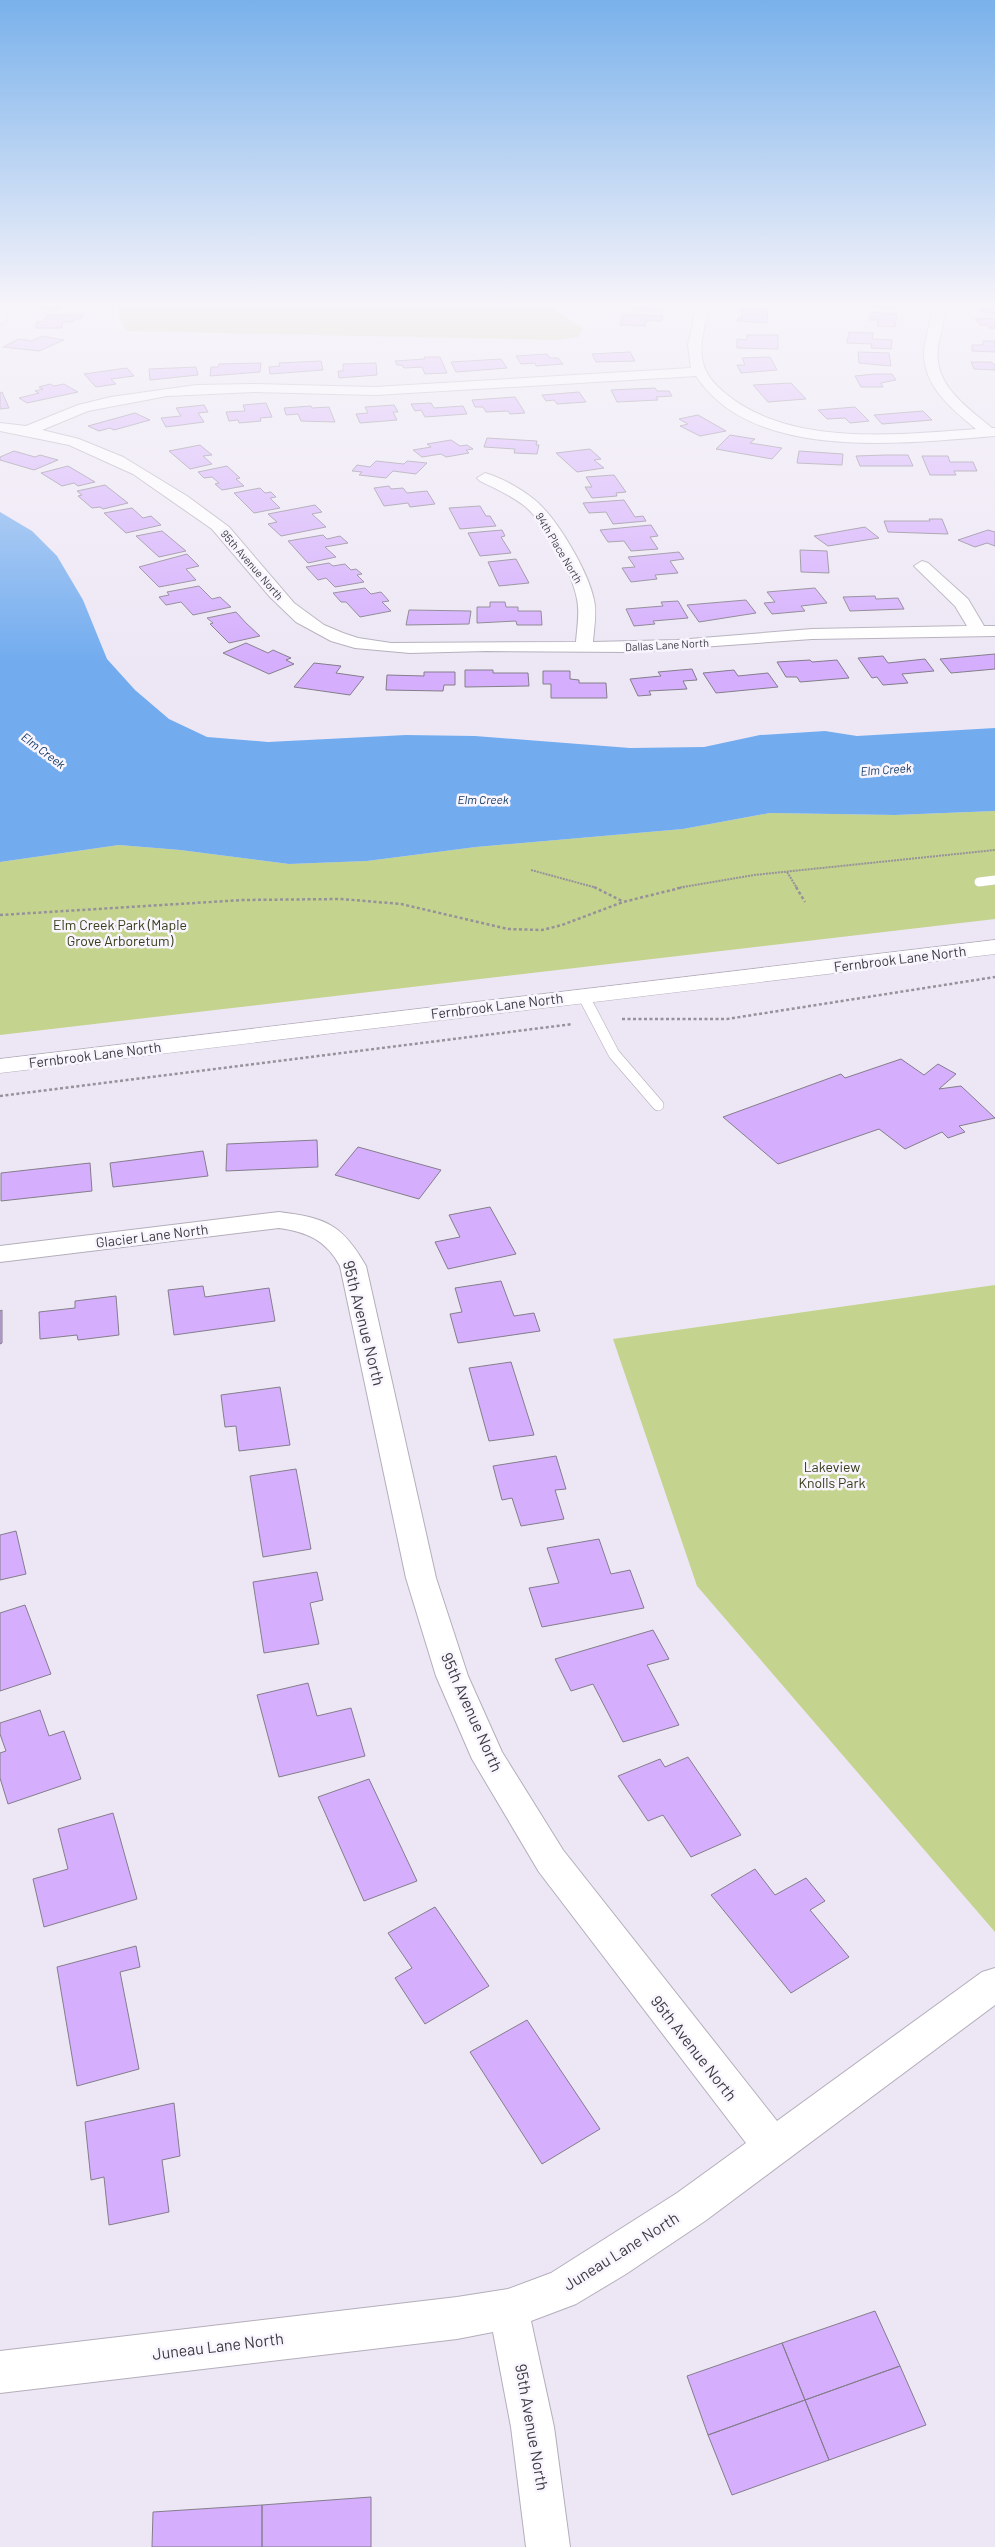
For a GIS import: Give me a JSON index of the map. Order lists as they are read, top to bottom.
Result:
{
  "streets": {
    "street": [
      "94th Place North",
      "95th Avenue North",
      "Dallas Lane North",
      "Fernbrook Lane North",
      "Glacier Lane North",
      "Juneau Lane North"
    ]
  },
  "crossings": [
    ["94th Place North", "Dallas Lane North"],
    ["95th Avenue North", "Dallas Lane North"],
    ["95th Avenue North", "Glacier Lane North"],
    ["95th Avenue North", "Juneau Lane North"]
  ],
  "water": ["Elm Creek"],
  "parks": ["Elm Creek Park (Maple Grove Arboretum)", "Lakeview Knolls Park"]
}
